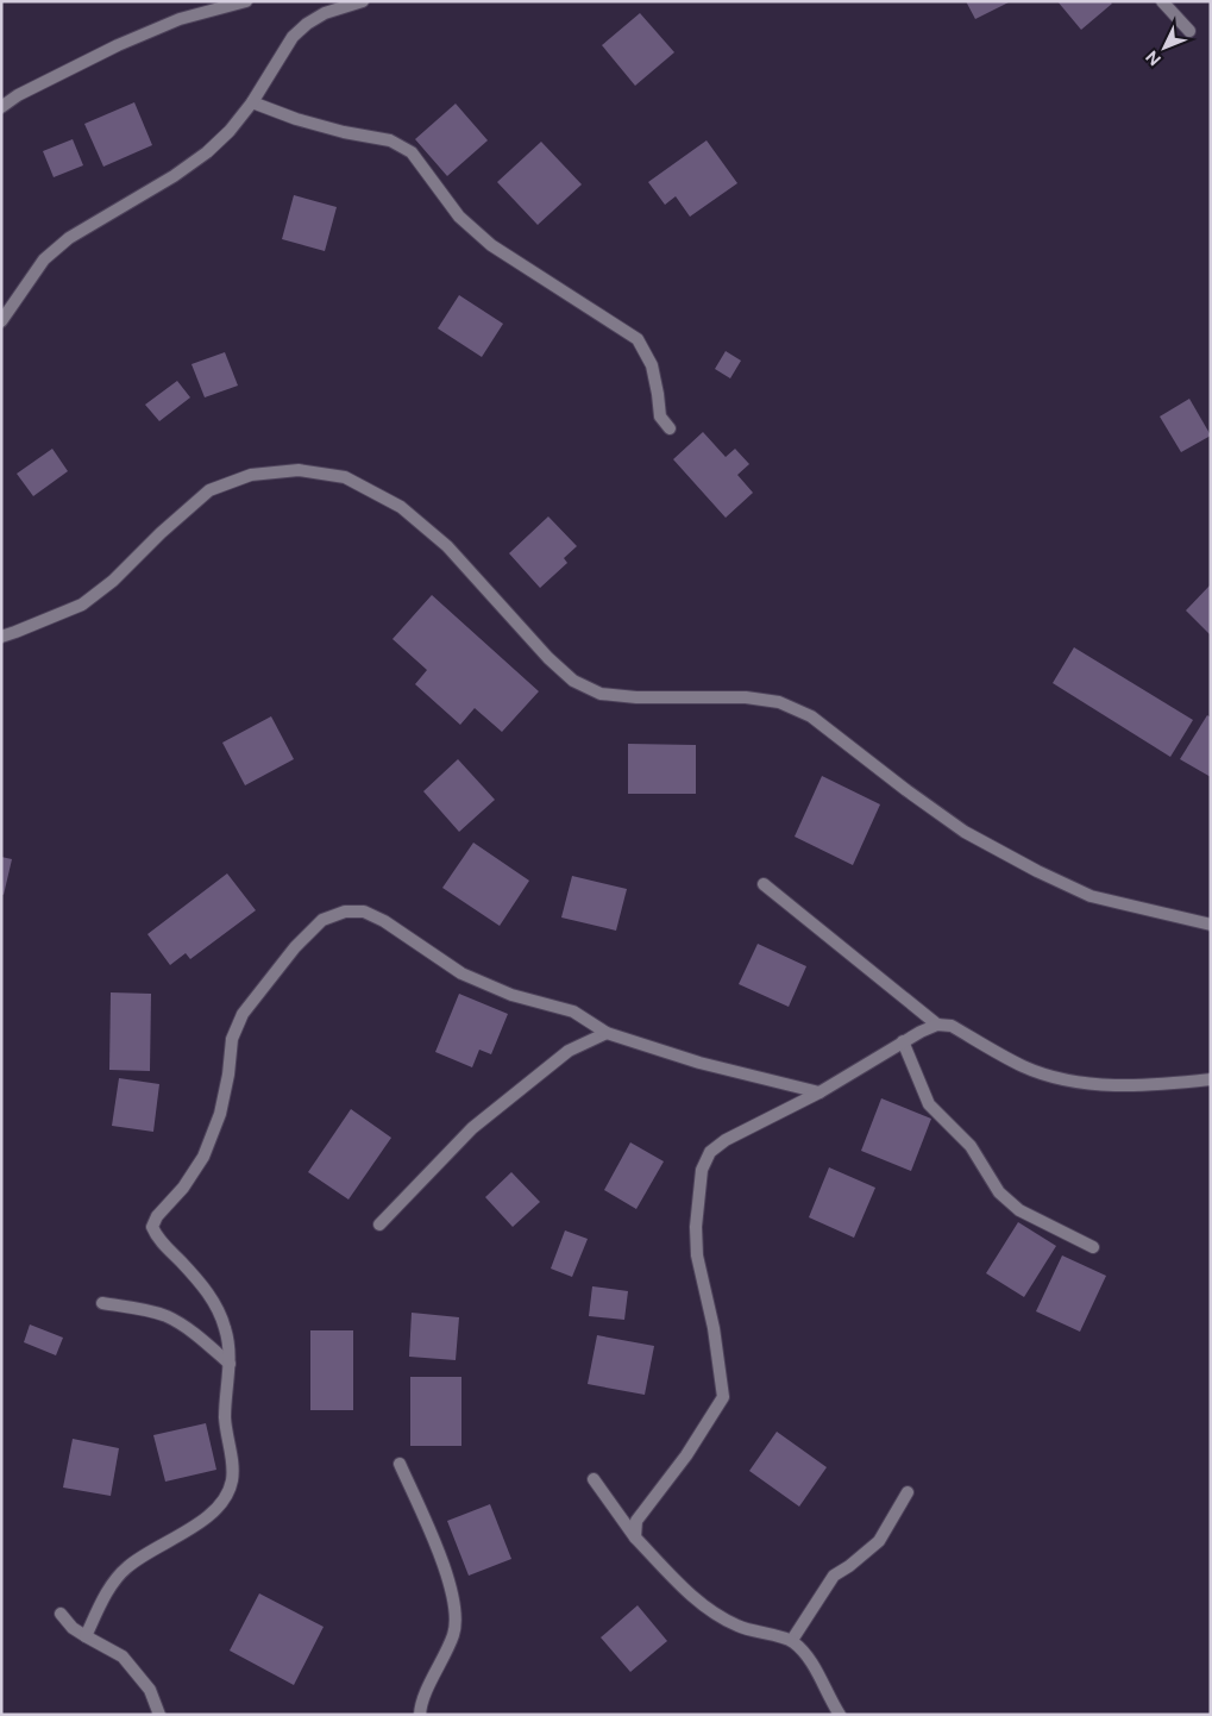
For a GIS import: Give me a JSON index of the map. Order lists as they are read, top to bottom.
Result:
{
  "north": "bottom left"
}
